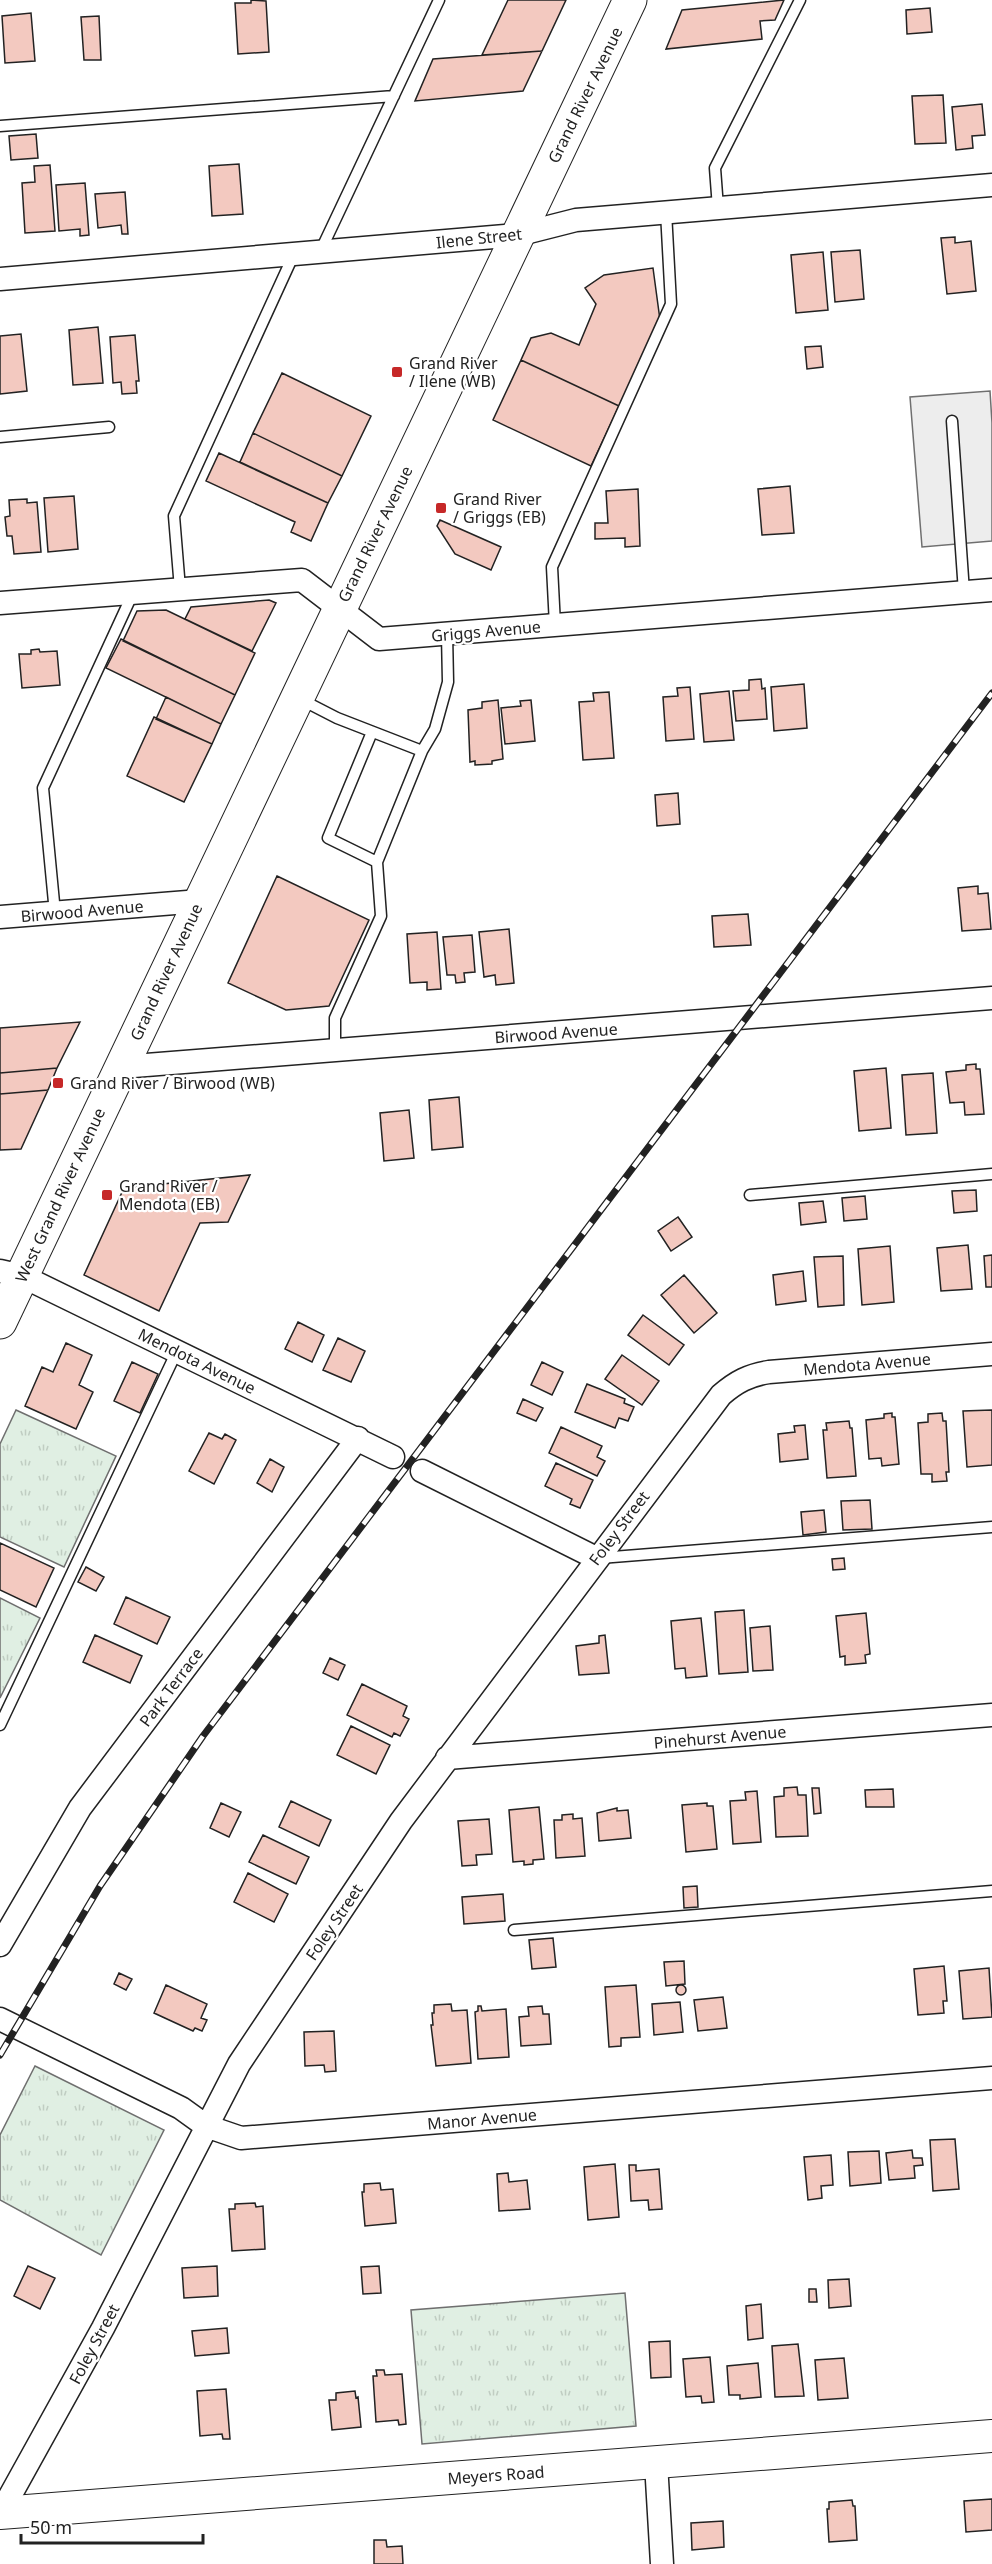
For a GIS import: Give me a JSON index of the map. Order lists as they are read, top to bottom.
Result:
{
  "streets": {
    "main road": ["Grand River Avenue", "West Grand River Avenue"],
    "street": [
      "Ilene Street",
      "Griggs Avenue",
      "Birwood Avenue",
      "Mendota Avenue",
      "Foley Street",
      "Park Terrace",
      "Pinehurst Avenue",
      "Manor Avenue",
      "Meyers Road"
    ]
  },
  "crossings": [
    ["Grand River Avenue", "Ilene Street"],
    ["Grand River Avenue", "Griggs Avenue"],
    ["Grand River Avenue", "Birwood Avenue"],
    ["Grand River Avenue", "West Grand River Avenue"],
    ["Birwood Avenue", "West Grand River Avenue"],
    ["West Grand River Avenue", "Mendota Avenue"],
    ["Mendota Avenue", "Foley Street"],
    ["Mendota Avenue", "Park Terrace"],
    ["Foley Street", "Pinehurst Avenue"],
    ["Foley Street", "Manor Avenue"],
    ["Foley Street", "Meyers Road"]
  ],
  "places": {
    "transit": [
      "Grand River / Ilene (WB)",
      "Grand River / Griggs (EB)",
      "Grand River / Birwood (WB)",
      "Grand River / Mendota (EB)"
    ]
  },
  "scale_bar": "50 m"
}
